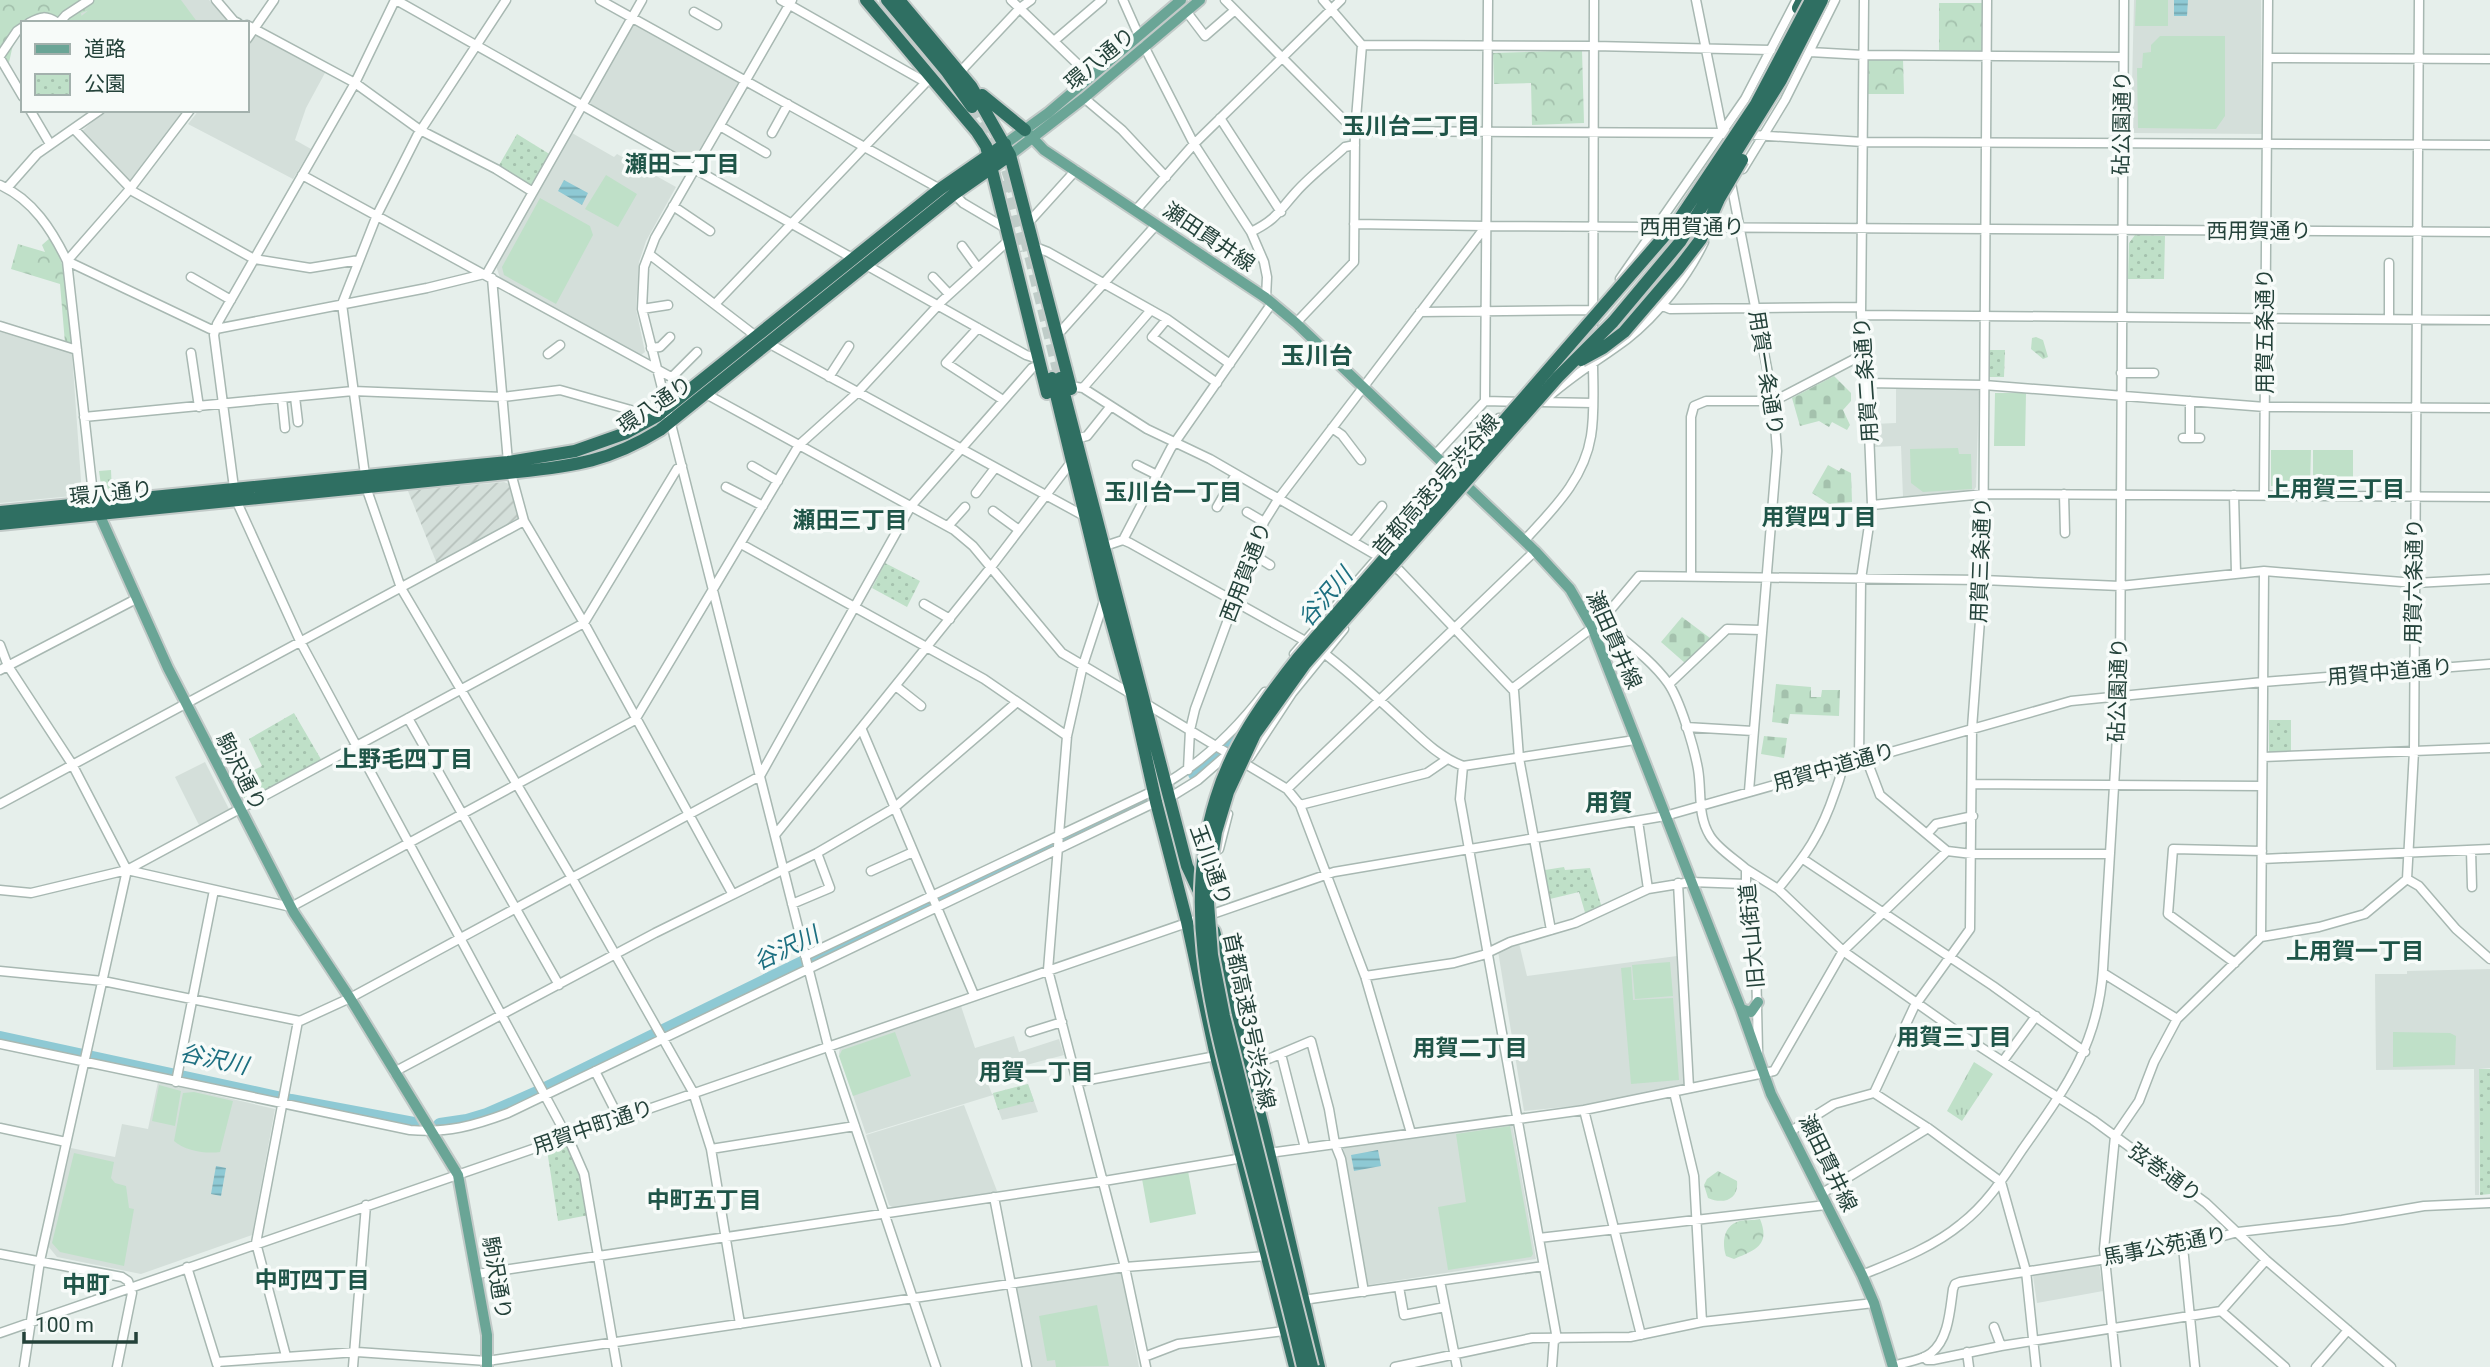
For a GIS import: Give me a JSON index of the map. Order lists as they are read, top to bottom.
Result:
{
  "streets": {
    "highway": ["環八通り", "首都高速3号渋谷線", "玉川通り"],
    "main road": ["瀬田貫井線", "駒沢通り"],
    "street": [
      "砧公園通り",
      "西用賀通り",
      "用賀五条通り",
      "用賀一条通り",
      "用賀二条通り",
      "用賀三条通り",
      "用賀六条通り",
      "用賀中道通り",
      "旧大山街道",
      "用賀中町通り",
      "弦巻通り",
      "馬事公苑通り"
    ]
  },
  "crossings": [
    ["環八通り", "瀬田貫井線"],
    ["環八通り", "駒沢通り"],
    ["砧公園通り", "西用賀通り"],
    ["砧公園通り", "瀬田貫井線"],
    ["砧公園通り", "用賀中道通り"],
    ["砧公園通り", "弦巻通り"],
    ["西用賀通り", "瀬田貫井線"],
    ["西用賀通り", "用賀五条通り"],
    ["西用賀通り", "用賀一条通り"],
    ["西用賀通り", "用賀二条通り"],
    ["西用賀通り", "用賀三条通り"],
    ["西用賀通り", "用賀六条通り"],
    ["瀬田貫井線", "用賀中道通り"],
    ["瀬田貫井線", "旧大山街道"],
    ["用賀一条通り", "用賀中道通り"],
    ["用賀二条通り", "用賀中道通り"],
    ["用賀三条通り", "用賀中道通り"],
    ["用賀三条通り", "弦巻通り"],
    ["用賀六条通り", "用賀中道通り"],
    ["用賀中道通り", "玉川通り"],
    ["用賀中道通り", "旧大山街道"],
    ["用賀中道通り", "用賀中町通り"],
    ["駒沢通り", "用賀中町通り"],
    ["玉川通り", "用賀中町通り"],
    ["旧大山街道", "弦巻通り"],
    ["弦巻通り", "馬事公苑通り"]
  ],
  "districts": [
    "玉川台二丁目",
    "瀬田二丁目",
    "玉川台",
    "上用賀三丁目",
    "玉川台一丁目",
    "用賀四丁目",
    "瀬田三丁目",
    "上野毛四丁目",
    "用賀",
    "上用賀一丁目",
    "用賀三丁目",
    "用賀二丁目",
    "用賀一丁目",
    "中町五丁目",
    "中町四丁目",
    "中町"
  ],
  "water": ["谷沢川"],
  "legend": ["道路", "公園"],
  "scale_bar": "100 m"
}
